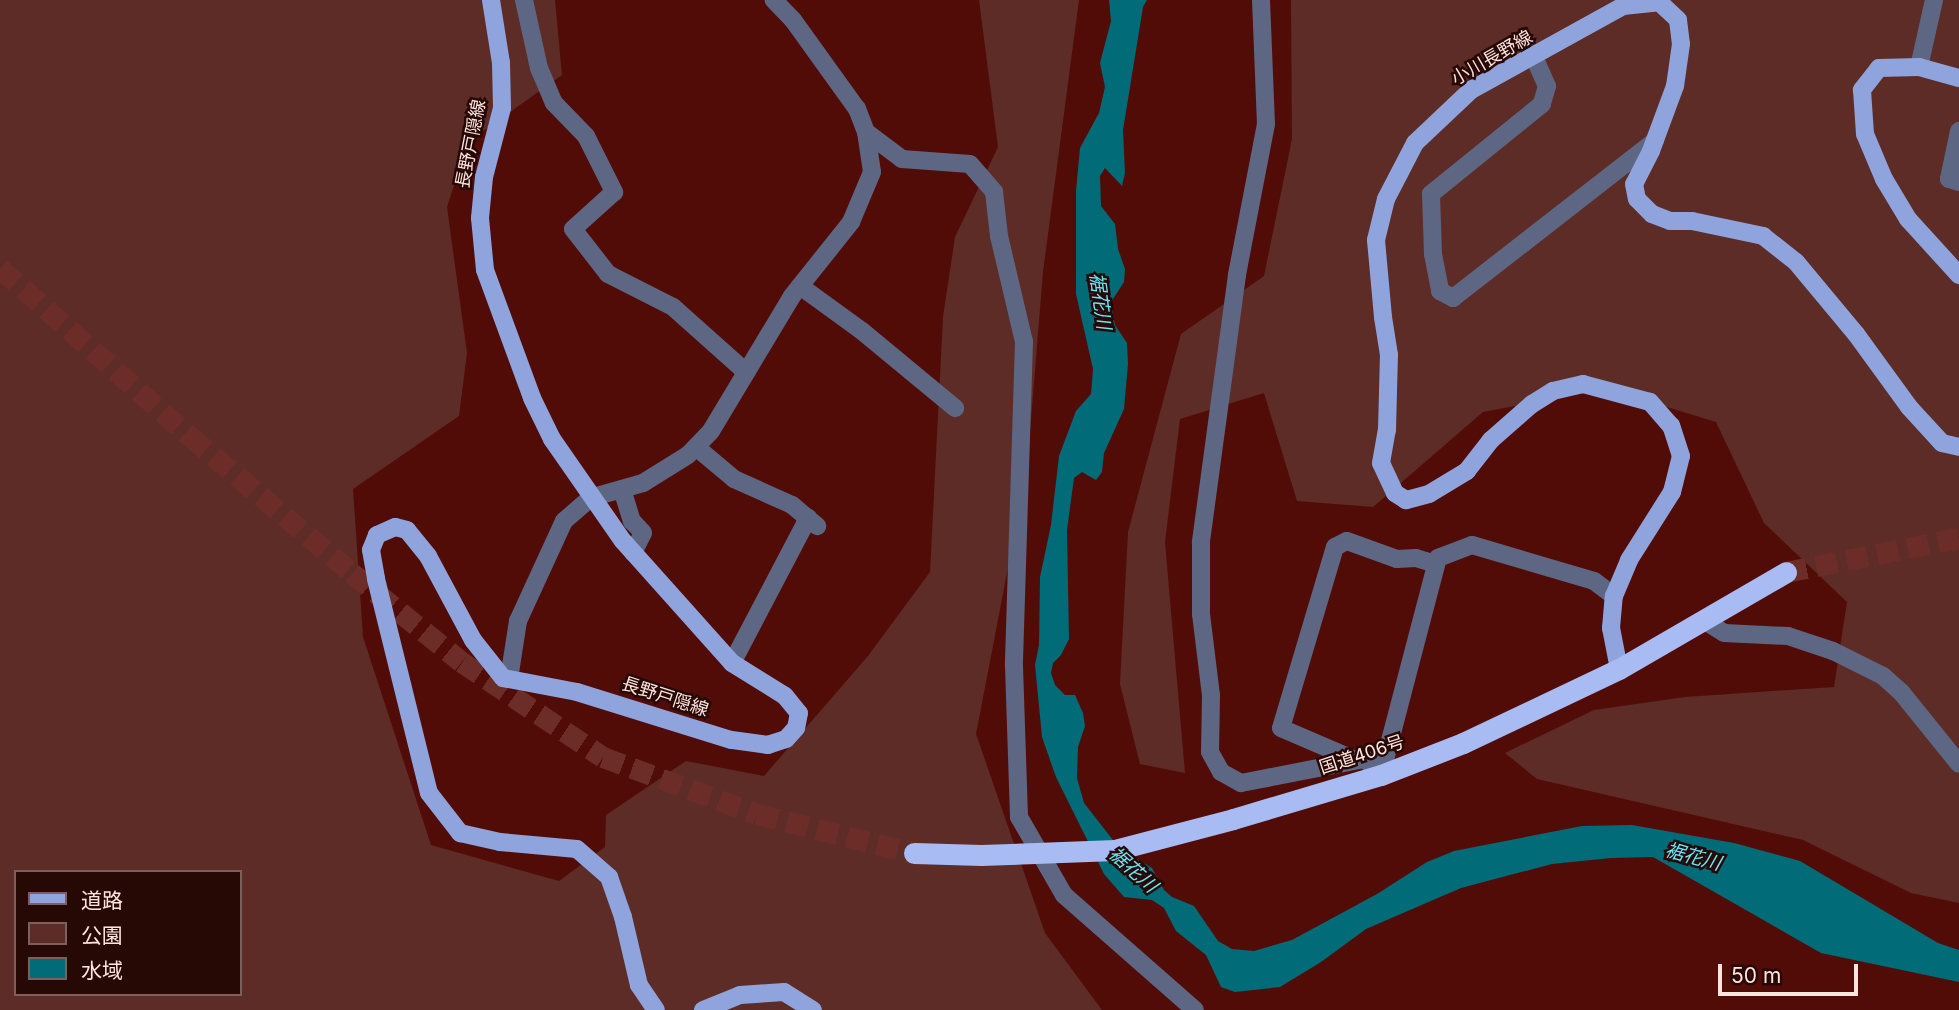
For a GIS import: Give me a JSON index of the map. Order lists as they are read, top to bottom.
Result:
{
  "streets": {
    "highway": ["国道406号"],
    "main road": ["小川長野線", "長野戸隠線"]
  },
  "crossings": [
    ["小川長野線", "国道406号"]
  ],
  "water": ["裾花川"],
  "legend": ["道路", "公園", "水域"],
  "scale_bar": "50 m"
}
